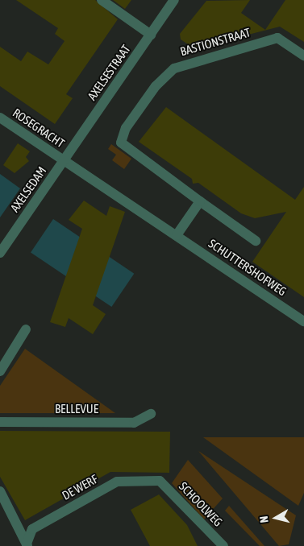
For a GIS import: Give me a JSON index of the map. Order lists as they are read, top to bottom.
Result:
{
  "streets": {
    "street": [
      "BASTIONSTRAAT",
      "AXELSESTRAAT",
      "ROSEGRACHT",
      "AXELSEDAM",
      "SCHUTTERSHOFWEG",
      "BELLEVUE",
      "DE WERF",
      "SCHOOLWEG"
    ]
  },
  "crossings": [
    ["AXELSESTRAAT", "ROSEGRACHT"],
    ["AXELSESTRAAT", "AXELSEDAM"],
    ["AXELSESTRAAT", "SCHUTTERSHOFWEG"],
    ["ROSEGRACHT", "AXELSEDAM"],
    ["ROSEGRACHT", "SCHUTTERSHOFWEG"],
    ["AXELSEDAM", "SCHUTTERSHOFWEG"],
    ["DE WERF", "SCHOOLWEG"]
  ],
  "north": "left"
}
